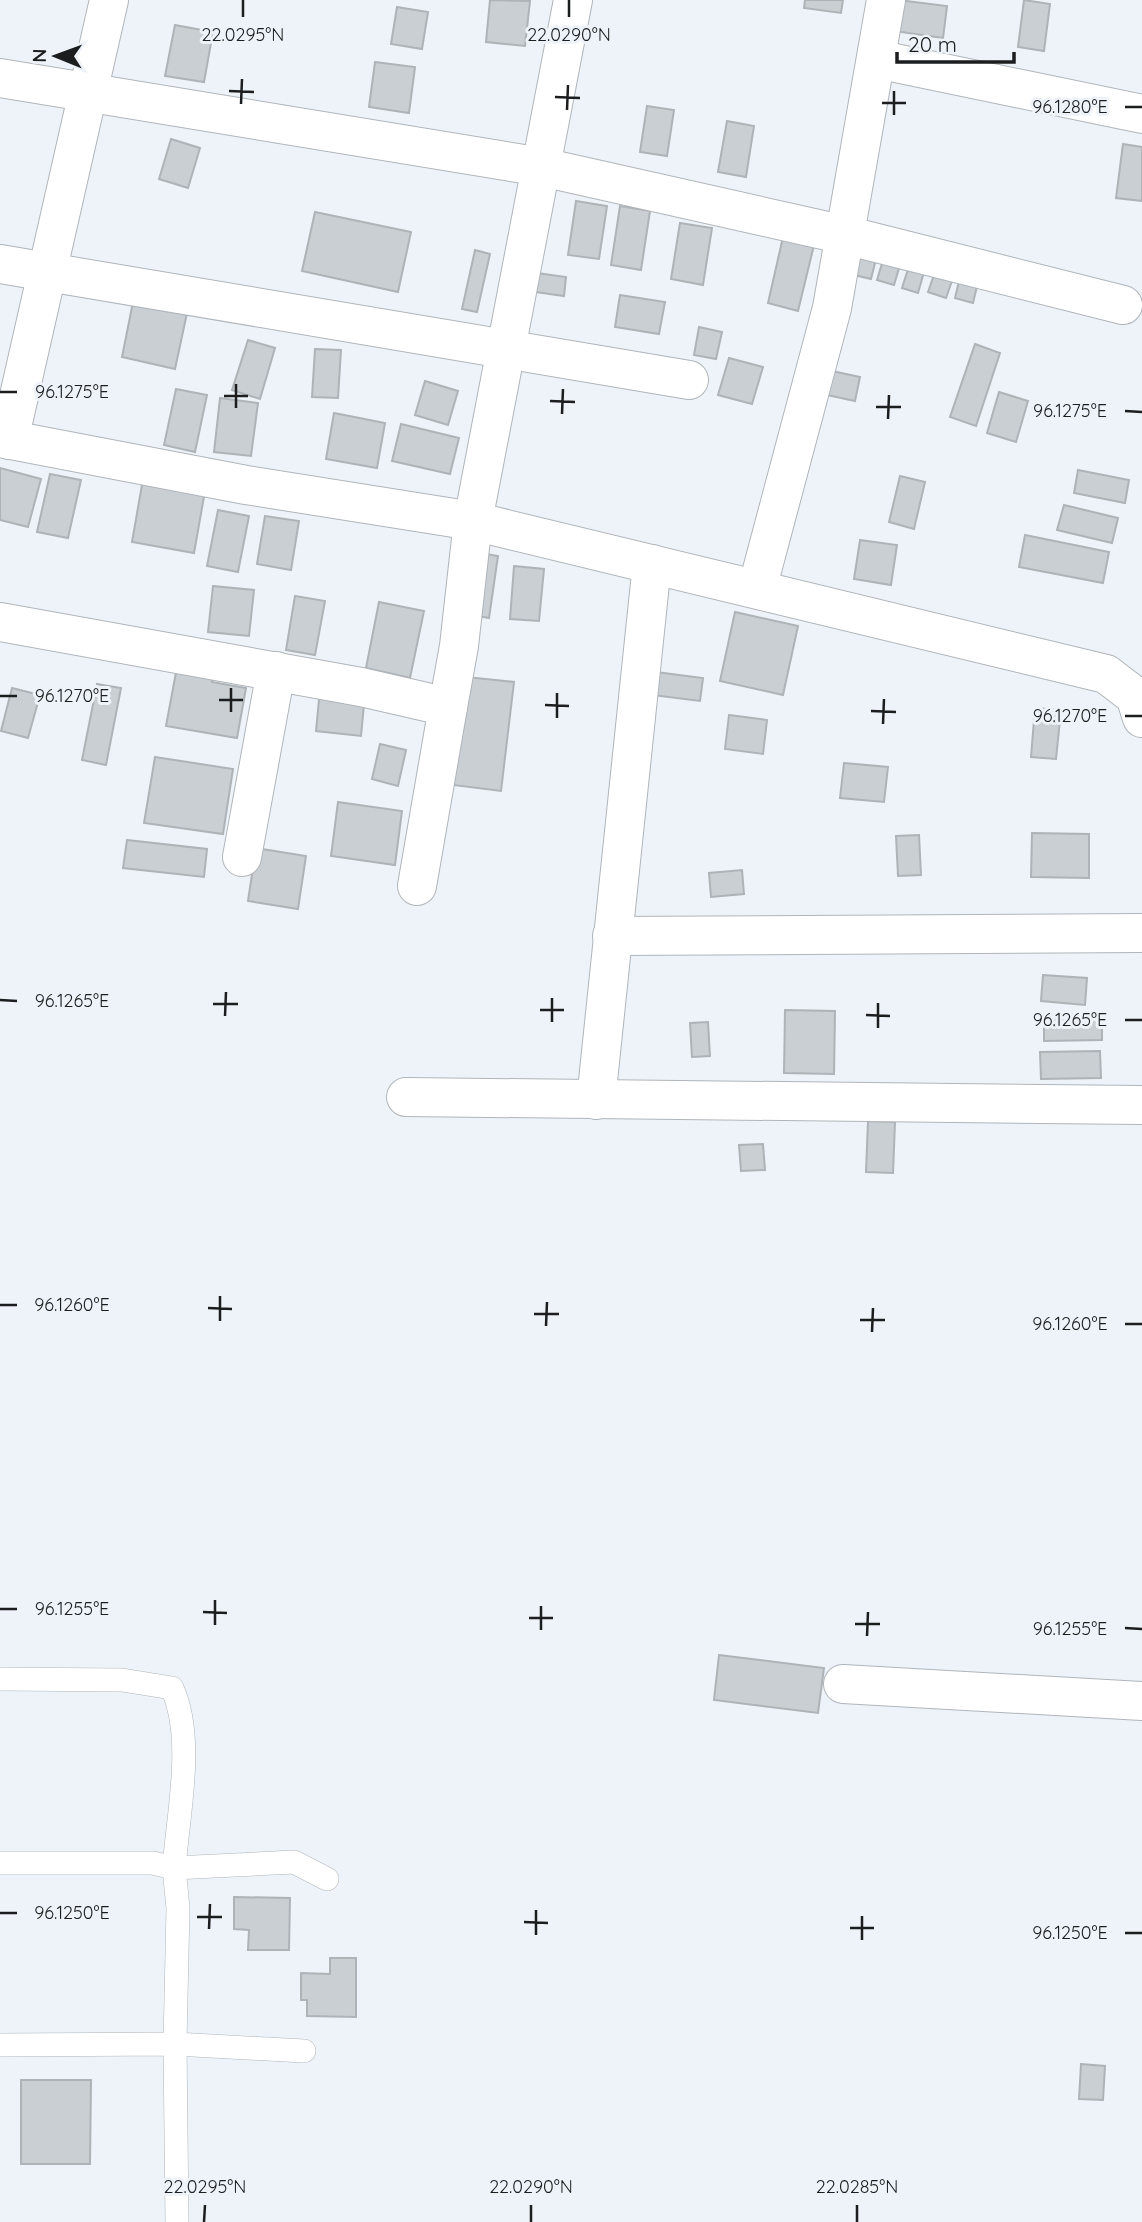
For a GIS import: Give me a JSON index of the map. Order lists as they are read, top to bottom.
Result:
{
  "scale_bar": "20 m",
  "north": "left",
  "coordinates": [
    "22.0295°N",
    "22.0290°N",
    "96.1280°E",
    "96.1275°E",
    "96.1270°E",
    "96.1265°E",
    "96.1260°E",
    "96.1255°E",
    "96.1250°E",
    "22.0285°N"
  ]
}
